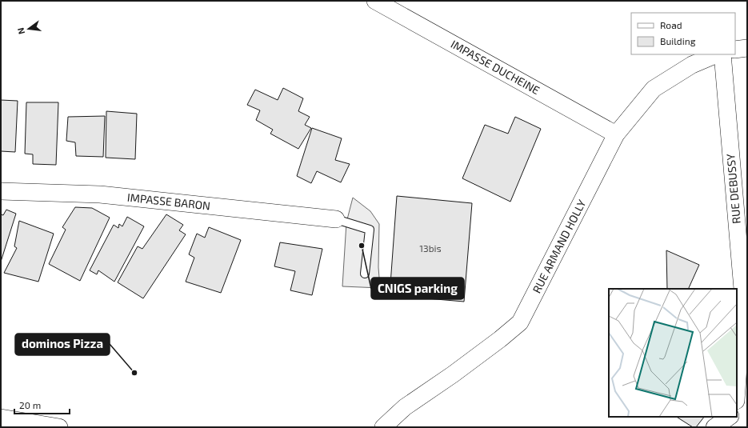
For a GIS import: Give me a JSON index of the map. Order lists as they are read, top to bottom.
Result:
{
  "streets": {
    "street": [
      "IMPASSE DUCHEINE",
      "RUE DEBUSSY",
      "IMPASSE BARON",
      "RUE ARMAND HOLLY"
    ]
  },
  "crossings": [
    ["IMPASSE DUCHEINE", "RUE ARMAND HOLLY"]
  ],
  "places": ["CNIGS parking", "dominos Pizza"],
  "house_numbers": ["13bis"],
  "legend": ["Road", "Building"],
  "scale_bar": "20 m",
  "north": "left"
}
